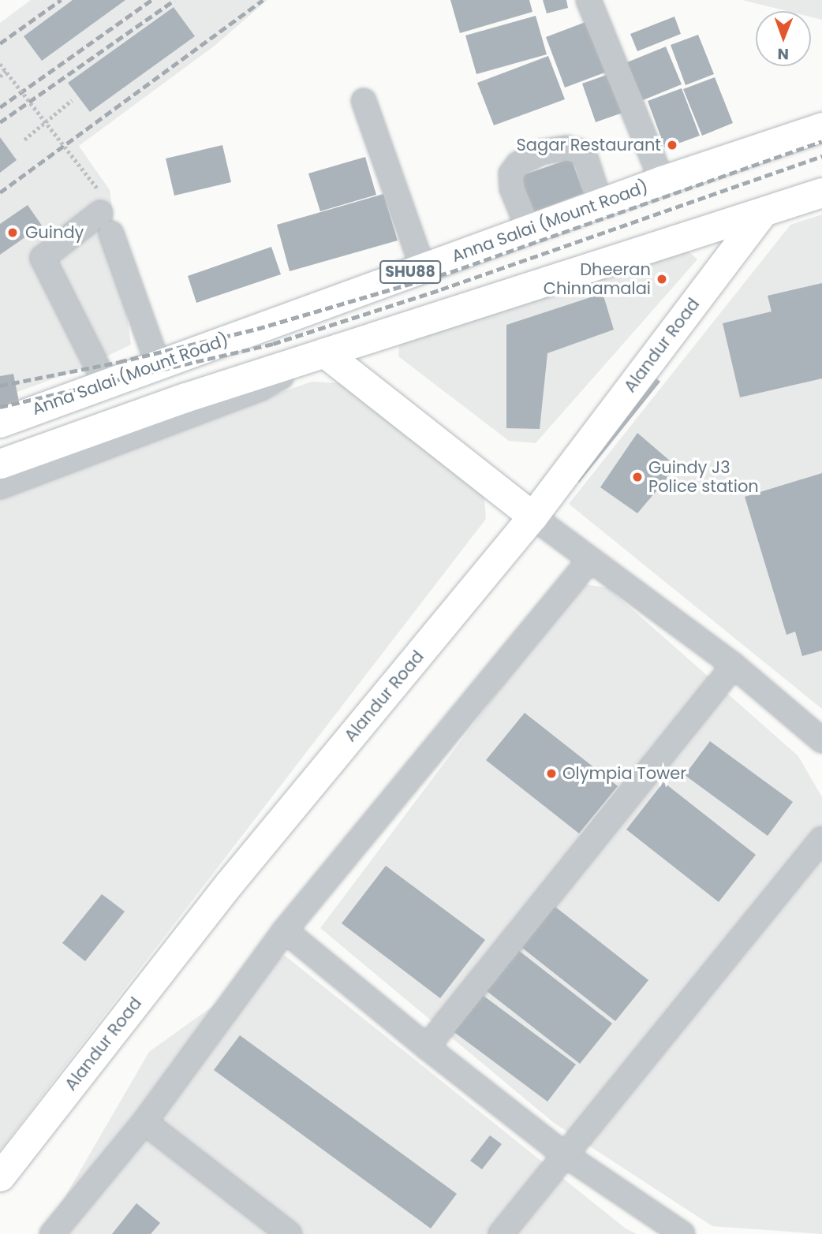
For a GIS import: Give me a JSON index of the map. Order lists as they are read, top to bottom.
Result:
{
  "streets": {
    "main road": ["Anna Salai (Mount Road)", "SHU88", "Alandur Road"]
  },
  "places": [
    "Sagar Restaurant",
    "Guindy",
    "Dheeran Chinnamalai",
    "Guindy J3 Police station",
    "Olympia Tower"
  ],
  "north": "bottom"
}
